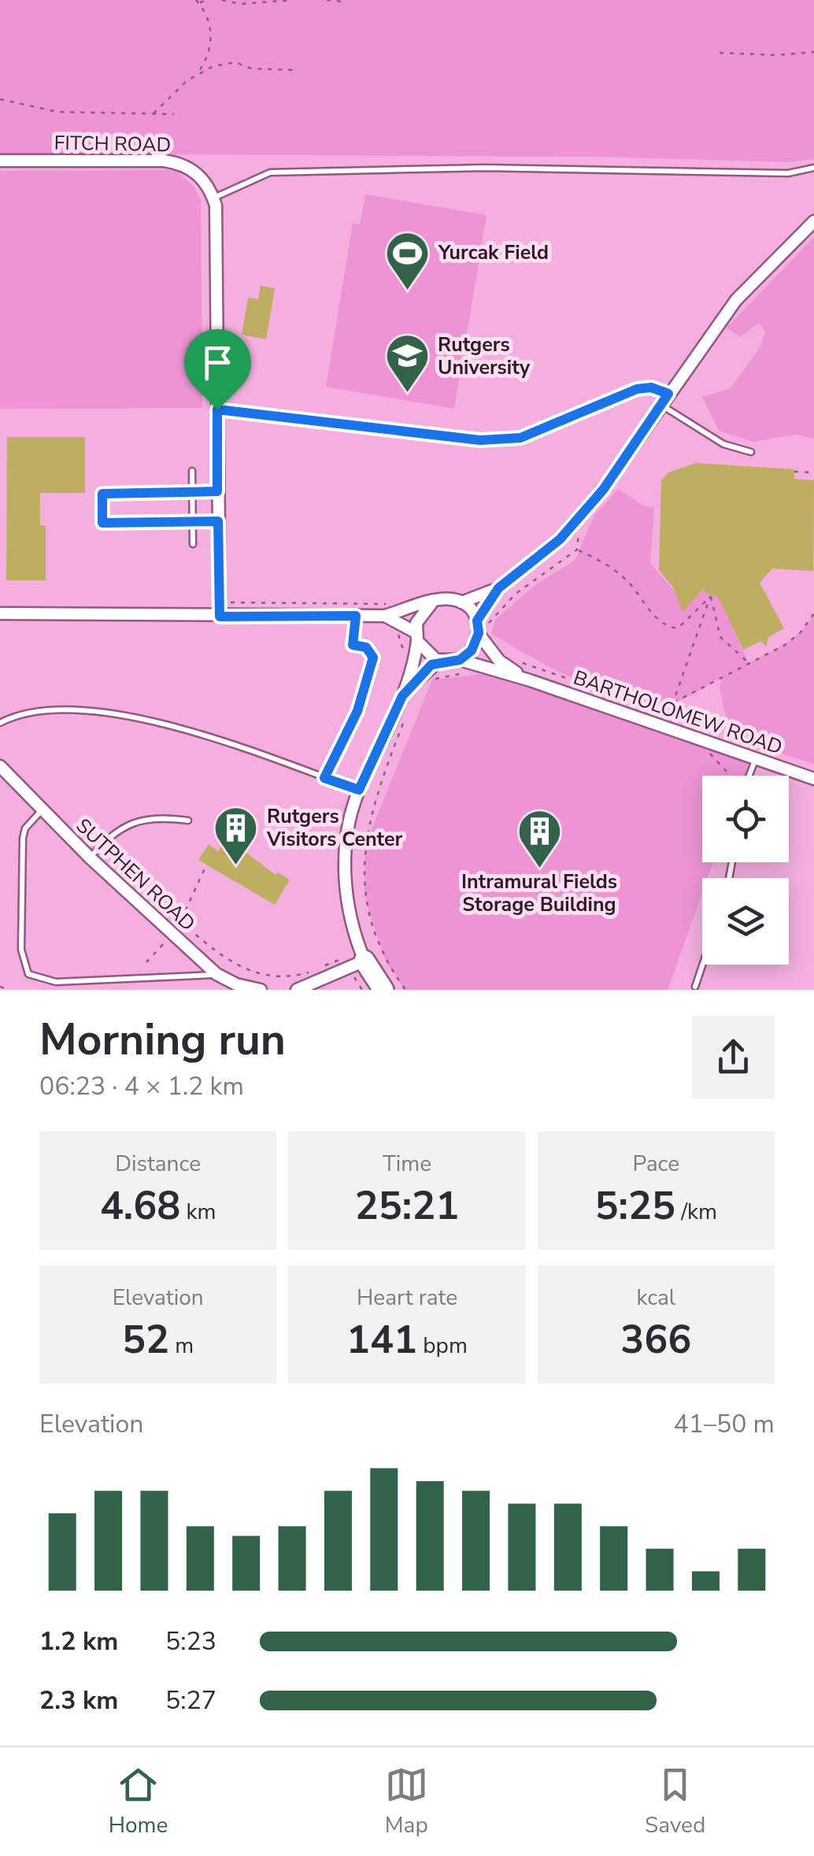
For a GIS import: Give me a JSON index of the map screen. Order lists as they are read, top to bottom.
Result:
{
  "streets": {
    "street": ["FITCH ROAD", "BARTHOLOMEW ROAD", "SUTPHEN ROAD"]
  },
  "places": {
    "sports": ["Yurcak Field"],
    "school or university": ["Rutgers University"],
    "building": ["Rutgers Visitors Center", "Intramural Fields Storage Building"]
  },
  "page": {
    "heading": ["Morning run", "06:23 · 4 × 1.2 km"],
    "stats": [
      ["Distance", "4.68 km"],
      ["Time", "25:21"],
      ["Pace", "5:25 /km"],
      ["Elevation", "52 m"],
      ["Heart rate", "141 bpm"],
      ["kcal", "366"]
    ],
    "chart": ["Elevation", "41–50 m"],
    "list": [
      {
        "name": "1.2 km",
        "note": "5:23"
      },
      {
        "name": "2.3 km",
        "note": "5:27"
      }
    ],
    "tabs": ["Home", "Map", "Saved"]
  }
}
